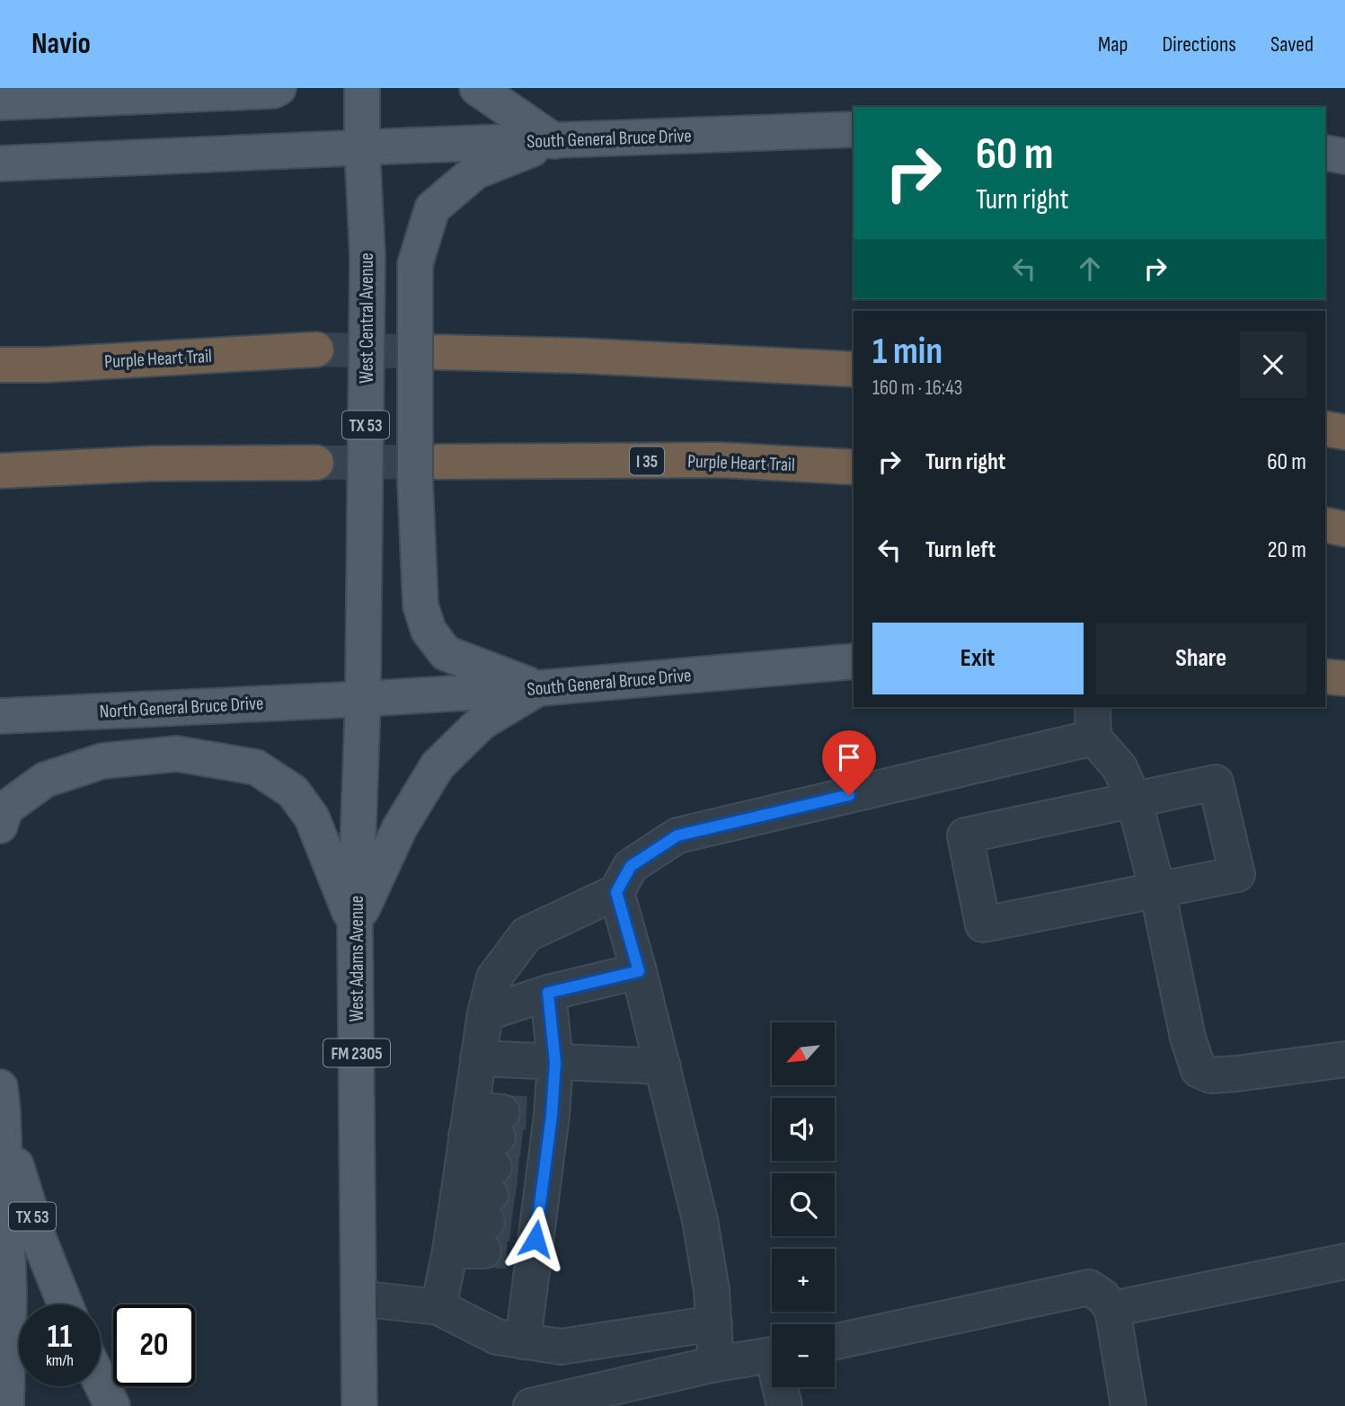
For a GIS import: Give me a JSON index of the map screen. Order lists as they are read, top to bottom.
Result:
{
  "streets": {
    "highway": ["Purple Heart Trail", "I 35"],
    "main road": [
      "South General Bruce Drive",
      "West Central Avenue",
      "TX 53",
      "North General Bruce Drive",
      "West Adams Avenue",
      "FM 2305"
    ]
  },
  "crossings": [
    ["South General Bruce Drive", "West Central Avenue"],
    ["South General Bruce Drive", "North General Bruce Drive"],
    ["South General Bruce Drive", "West Adams Avenue"],
    ["West Central Avenue", "North General Bruce Drive"],
    ["West Central Avenue", "West Adams Avenue"],
    ["North General Bruce Drive", "West Adams Avenue"]
  ],
  "north": "bottom left",
  "page": {
    "header": "Navio",
    "nav": ["Map", "Directions", "Saved"],
    "turn": ["60 m", "Turn right"],
    "heading": ["1 min", "160 m · 16:43"],
    "list": [
      {
        "name": "Turn right",
        "value": "60 m"
      },
      {
        "name": "Turn left",
        "value": "20 m"
      }
    ],
    "buttons": ["Exit", "Share"],
    "map_buttons": ["+", "−"],
    "speed": "11 km/h",
    "limit": "20"
  }
}
